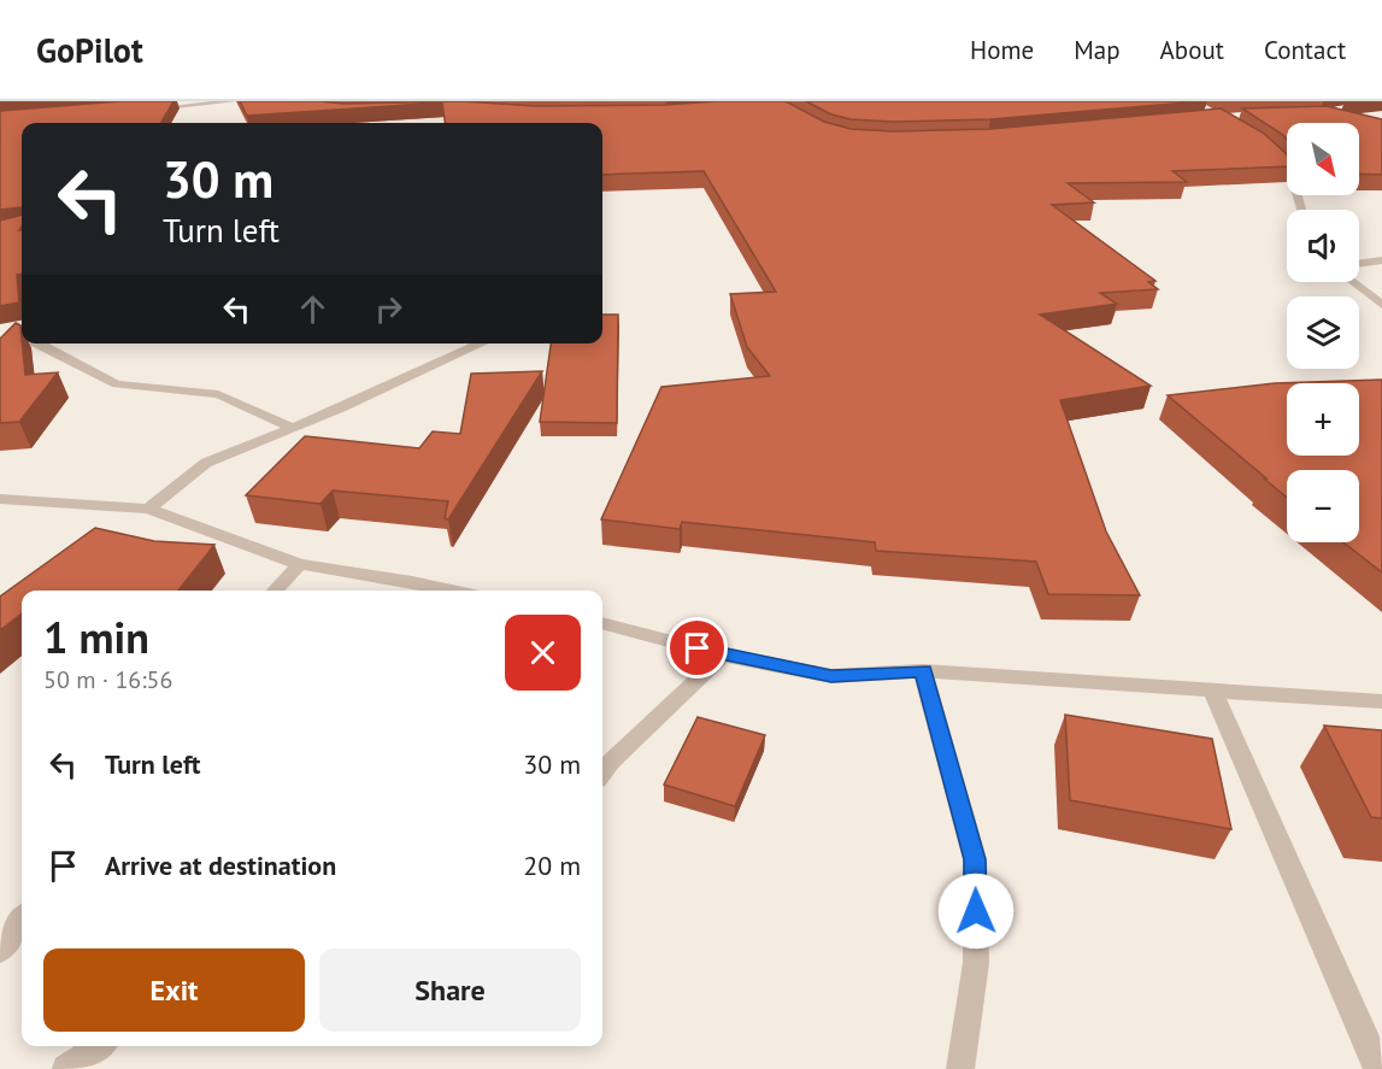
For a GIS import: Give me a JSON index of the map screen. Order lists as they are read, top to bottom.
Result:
{
  "north": "bottom right",
  "page": {
    "header": "GoPilot",
    "nav": [
      "Home",
      "Map",
      "About",
      "Contact"
    ],
    "map_buttons": ["+", "−"],
    "turn": ["30 m", "Turn left"],
    "heading": ["1 min", "50 m · 16:56"],
    "list": [
      {
        "name": "Turn left",
        "value": "30 m"
      },
      {
        "name": "Arrive at destination",
        "value": "20 m"
      }
    ],
    "buttons": ["Exit", "Share"]
  }
}
